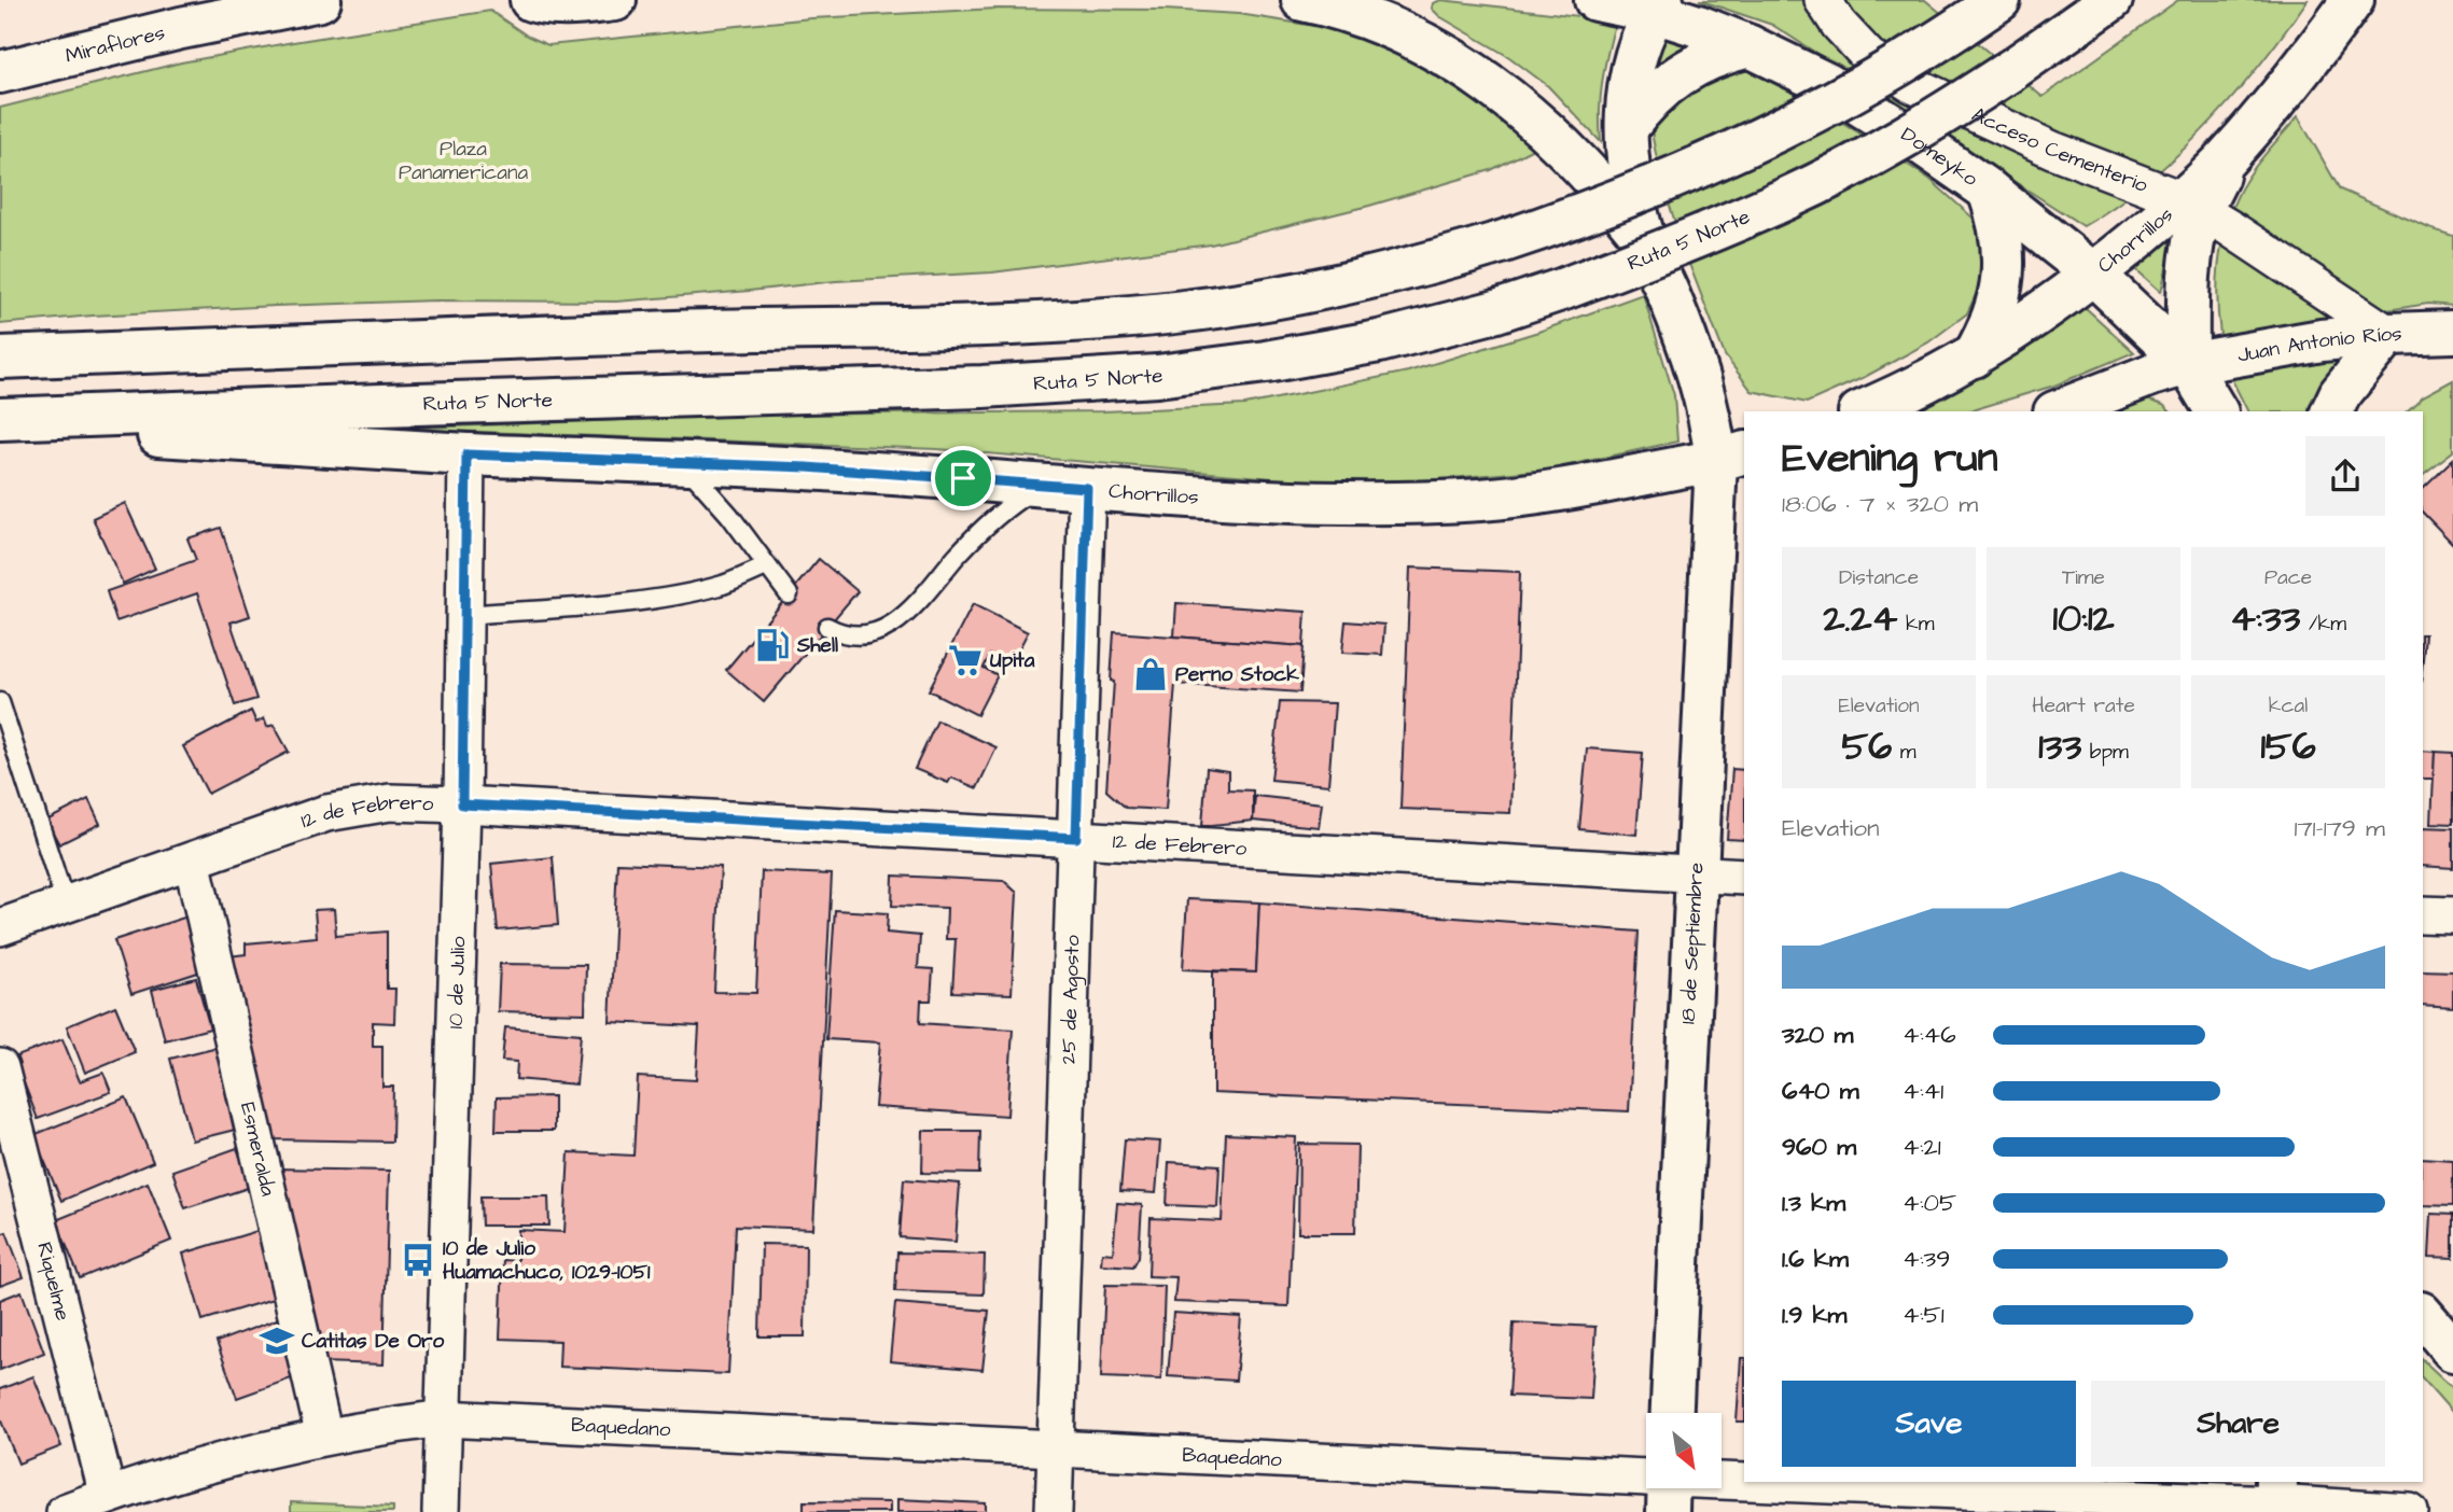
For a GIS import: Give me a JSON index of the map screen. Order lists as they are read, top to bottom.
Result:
{
  "streets": {
    "main road": [
      "Miraflores",
      "Domeyko",
      "Ruta 5 Norte",
      "Chorrillos",
      "Juan Antonio Ríos",
      "18 de Septiembre"
    ],
    "street": [
      "Acceso Cementerio",
      "12 de Febrero",
      "10 de Julio",
      "25 de Agosto",
      "Esmeralda",
      "Riquelme",
      "Baquedano"
    ]
  },
  "crossings": [
    ["Acceso Cementerio", "Chorrillos"],
    ["Acceso Cementerio", "Juan Antonio Ríos"],
    ["Domeyko", "Chorrillos"],
    ["Domeyko", "Juan Antonio Ríos"],
    ["Ruta 5 Norte", "Chorrillos"],
    ["Chorrillos", "18 de Septiembre"],
    ["Chorrillos", "10 de Julio"],
    ["Chorrillos", "25 de Agosto"],
    ["12 de Febrero", "18 de Septiembre"],
    ["12 de Febrero", "10 de Julio"],
    ["12 de Febrero", "25 de Agosto"],
    ["12 de Febrero", "Esmeralda"],
    ["10 de Julio", "Baquedano"],
    ["25 de Agosto", "Baquedano"],
    ["Esmeralda", "Baquedano"],
    ["Riquelme", "Baquedano"]
  ],
  "parks": ["Plaza Panamericana"],
  "places": {
    "fuel station": ["Shell"],
    "supermarket": ["Upita"],
    "shop": ["Perno Stock"],
    "bus stop": ["10 de Julio Huamachuco, 1029-1051"],
    "school or university": ["Catitas De Oro"]
  },
  "north": "bottom right",
  "page": {
    "heading": ["Evening run", "18:06 · 7 × 320 m"],
    "stats": [
      ["Distance", "2.24 km"],
      ["Time", "10:12"],
      ["Pace", "4:33 /km"],
      ["Elevation", "56 m"],
      ["Heart rate", "133 bpm"],
      ["kcal", "156"]
    ],
    "chart": ["Elevation", "171–179 m"],
    "list": [
      {
        "name": "320 m",
        "note": "4:46"
      },
      {
        "name": "640 m",
        "note": "4:41"
      },
      {
        "name": "960 m",
        "note": "4:21"
      },
      {
        "name": "1.3 km",
        "note": "4:05"
      },
      {
        "name": "1.6 km",
        "note": "4:39"
      },
      {
        "name": "1.9 km",
        "note": "4:51"
      }
    ],
    "buttons": ["Save", "Share"]
  }
}
